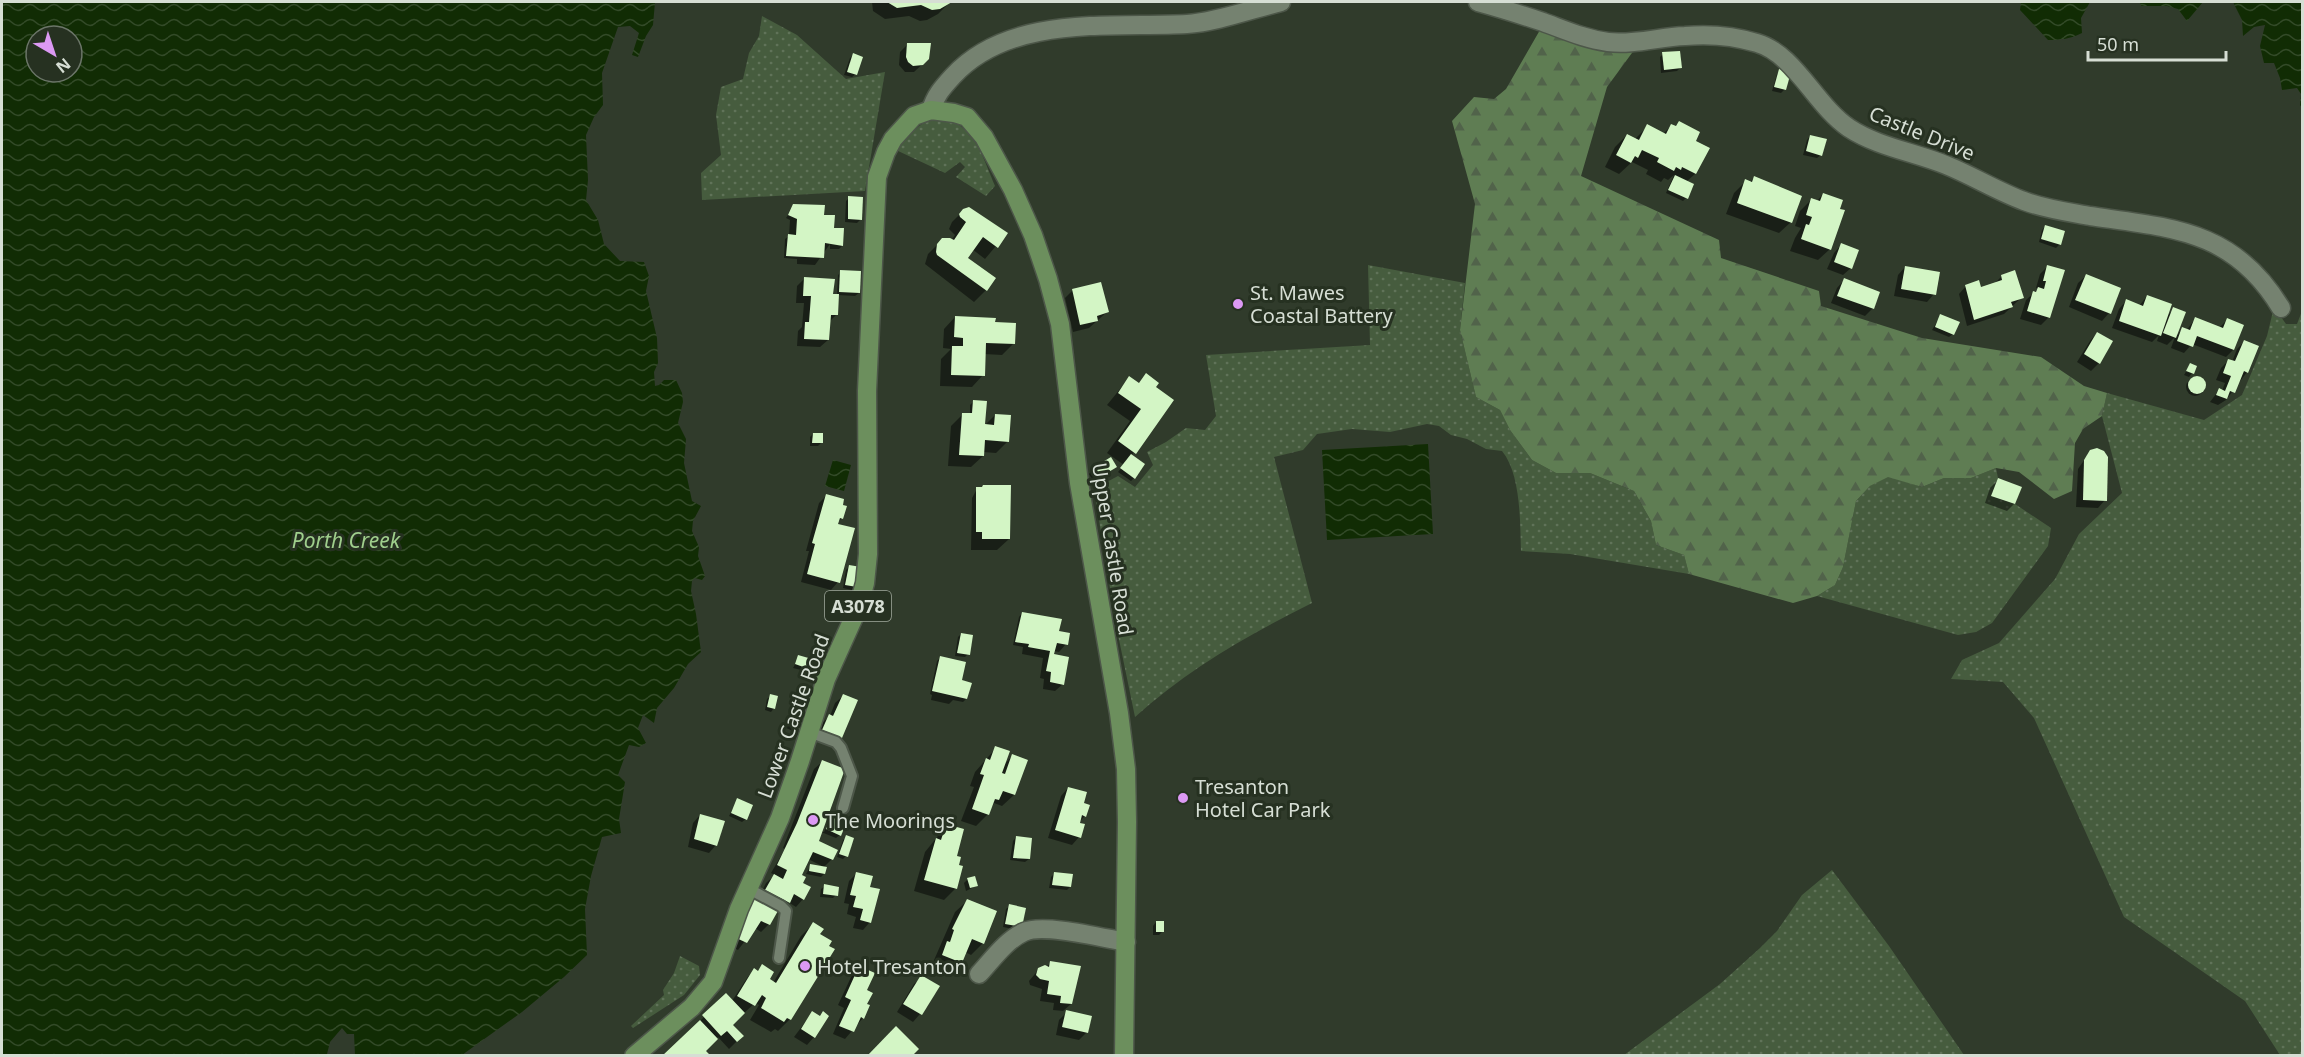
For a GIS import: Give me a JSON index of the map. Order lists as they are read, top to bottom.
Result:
{
  "streets": {
    "main road": ["Upper Castle Road", "A3078", "Lower Castle Road"],
    "street": ["Castle Drive"]
  },
  "crossings": [
    ["Upper Castle Road", "Lower Castle Road"]
  ],
  "water": ["Porth Creek"],
  "places": [
    "St. Mawes Coastal Battery",
    "Tresanton Hotel Car Park",
    "The Moorings",
    "Hotel Tresanton"
  ],
  "scale_bar": "50 m",
  "north": "bottom right"
}
